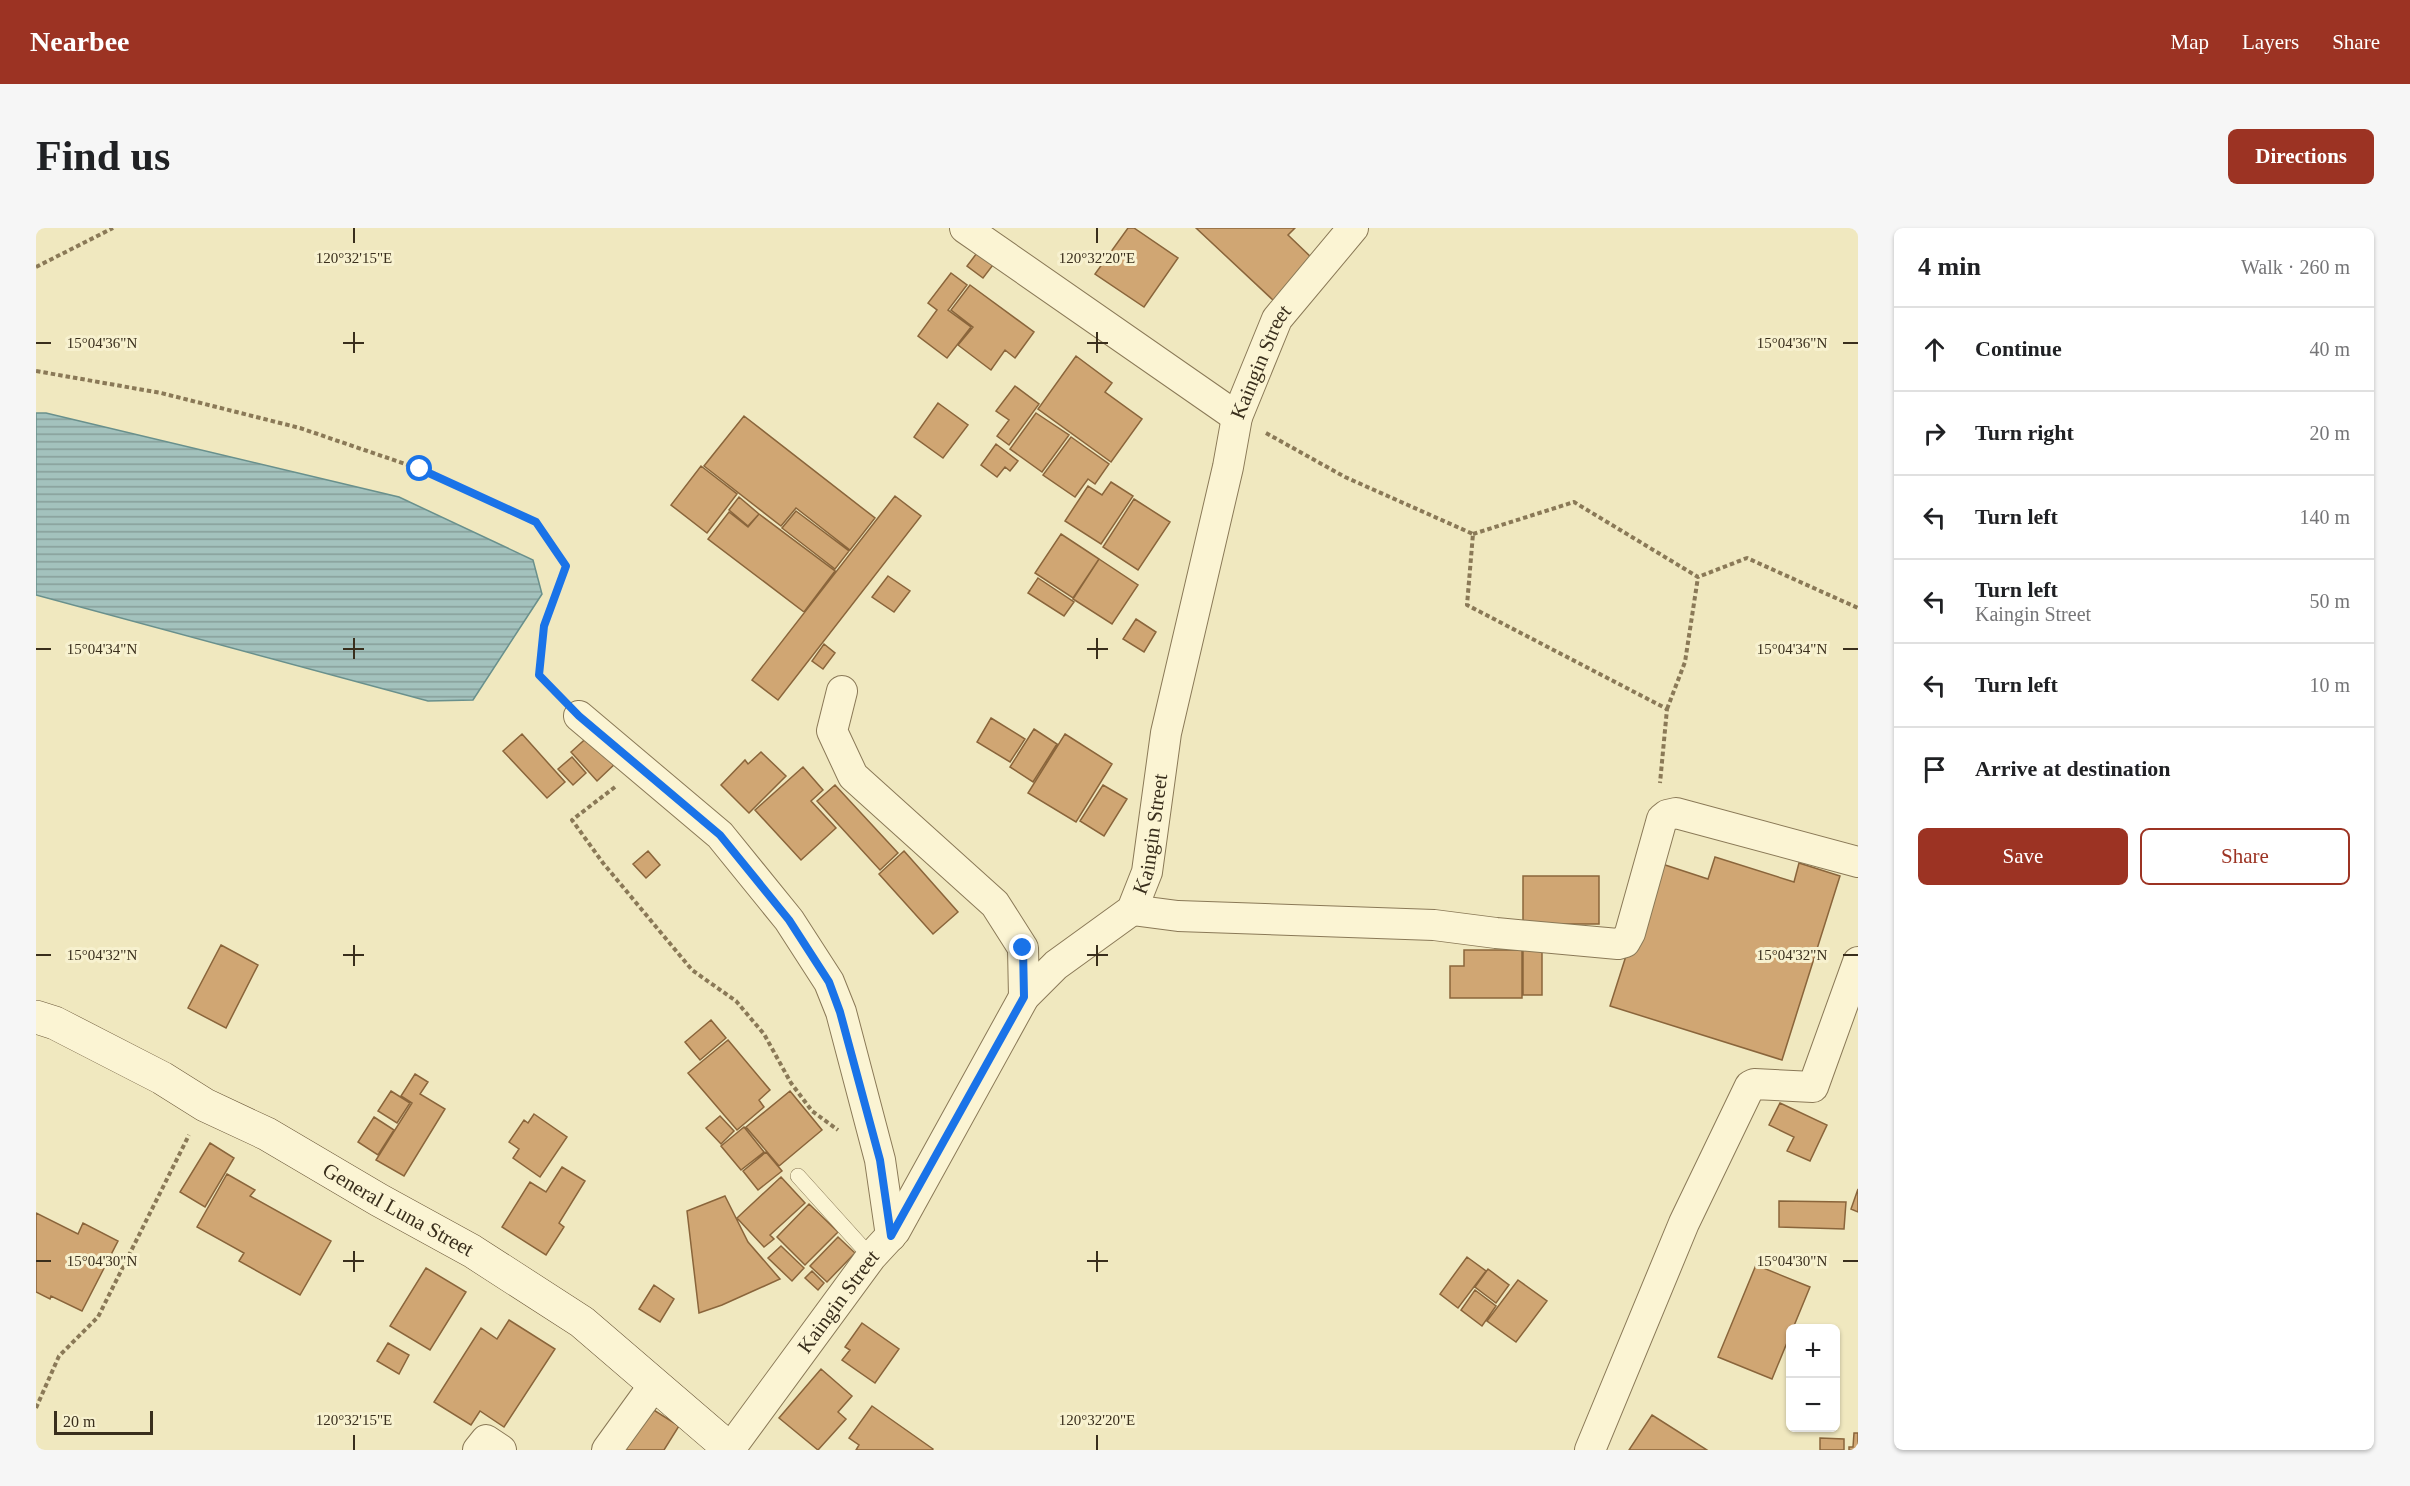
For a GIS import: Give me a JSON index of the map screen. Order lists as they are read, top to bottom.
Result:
{
  "streets": {
    "street": ["Kaingin Street", "General Luna Street"]
  },
  "crossings": [
    ["Kaingin Street", "General Luna Street"]
  ],
  "scale_bar": "20 m",
  "page": {
    "header": "Nearbee",
    "nav": ["Map", "Layers", "Share"],
    "buttons": [
      "Directions",
      ["Save", "Share"]
    ],
    "title": "Find us",
    "heading": ["4 min", "Walk · 260 m"],
    "list": [
      ["Continue", "40 m"],
      ["Turn right", "20 m"],
      ["Turn left", "140 m"],
      ["Turn left", "Kaingin Street", "50 m"],
      ["Turn left", "10 m"],
      "Arrive at destination"
    ],
    "map_buttons": ["+", "−"],
    "scale": "20 m"
  },
  "coordinates": [
    "120°32'15\"E",
    "120°32'20\"E",
    "15°04'36\"N",
    "15°04'34\"N",
    "15°04'32\"N",
    "15°04'30\"N"
  ]
}
